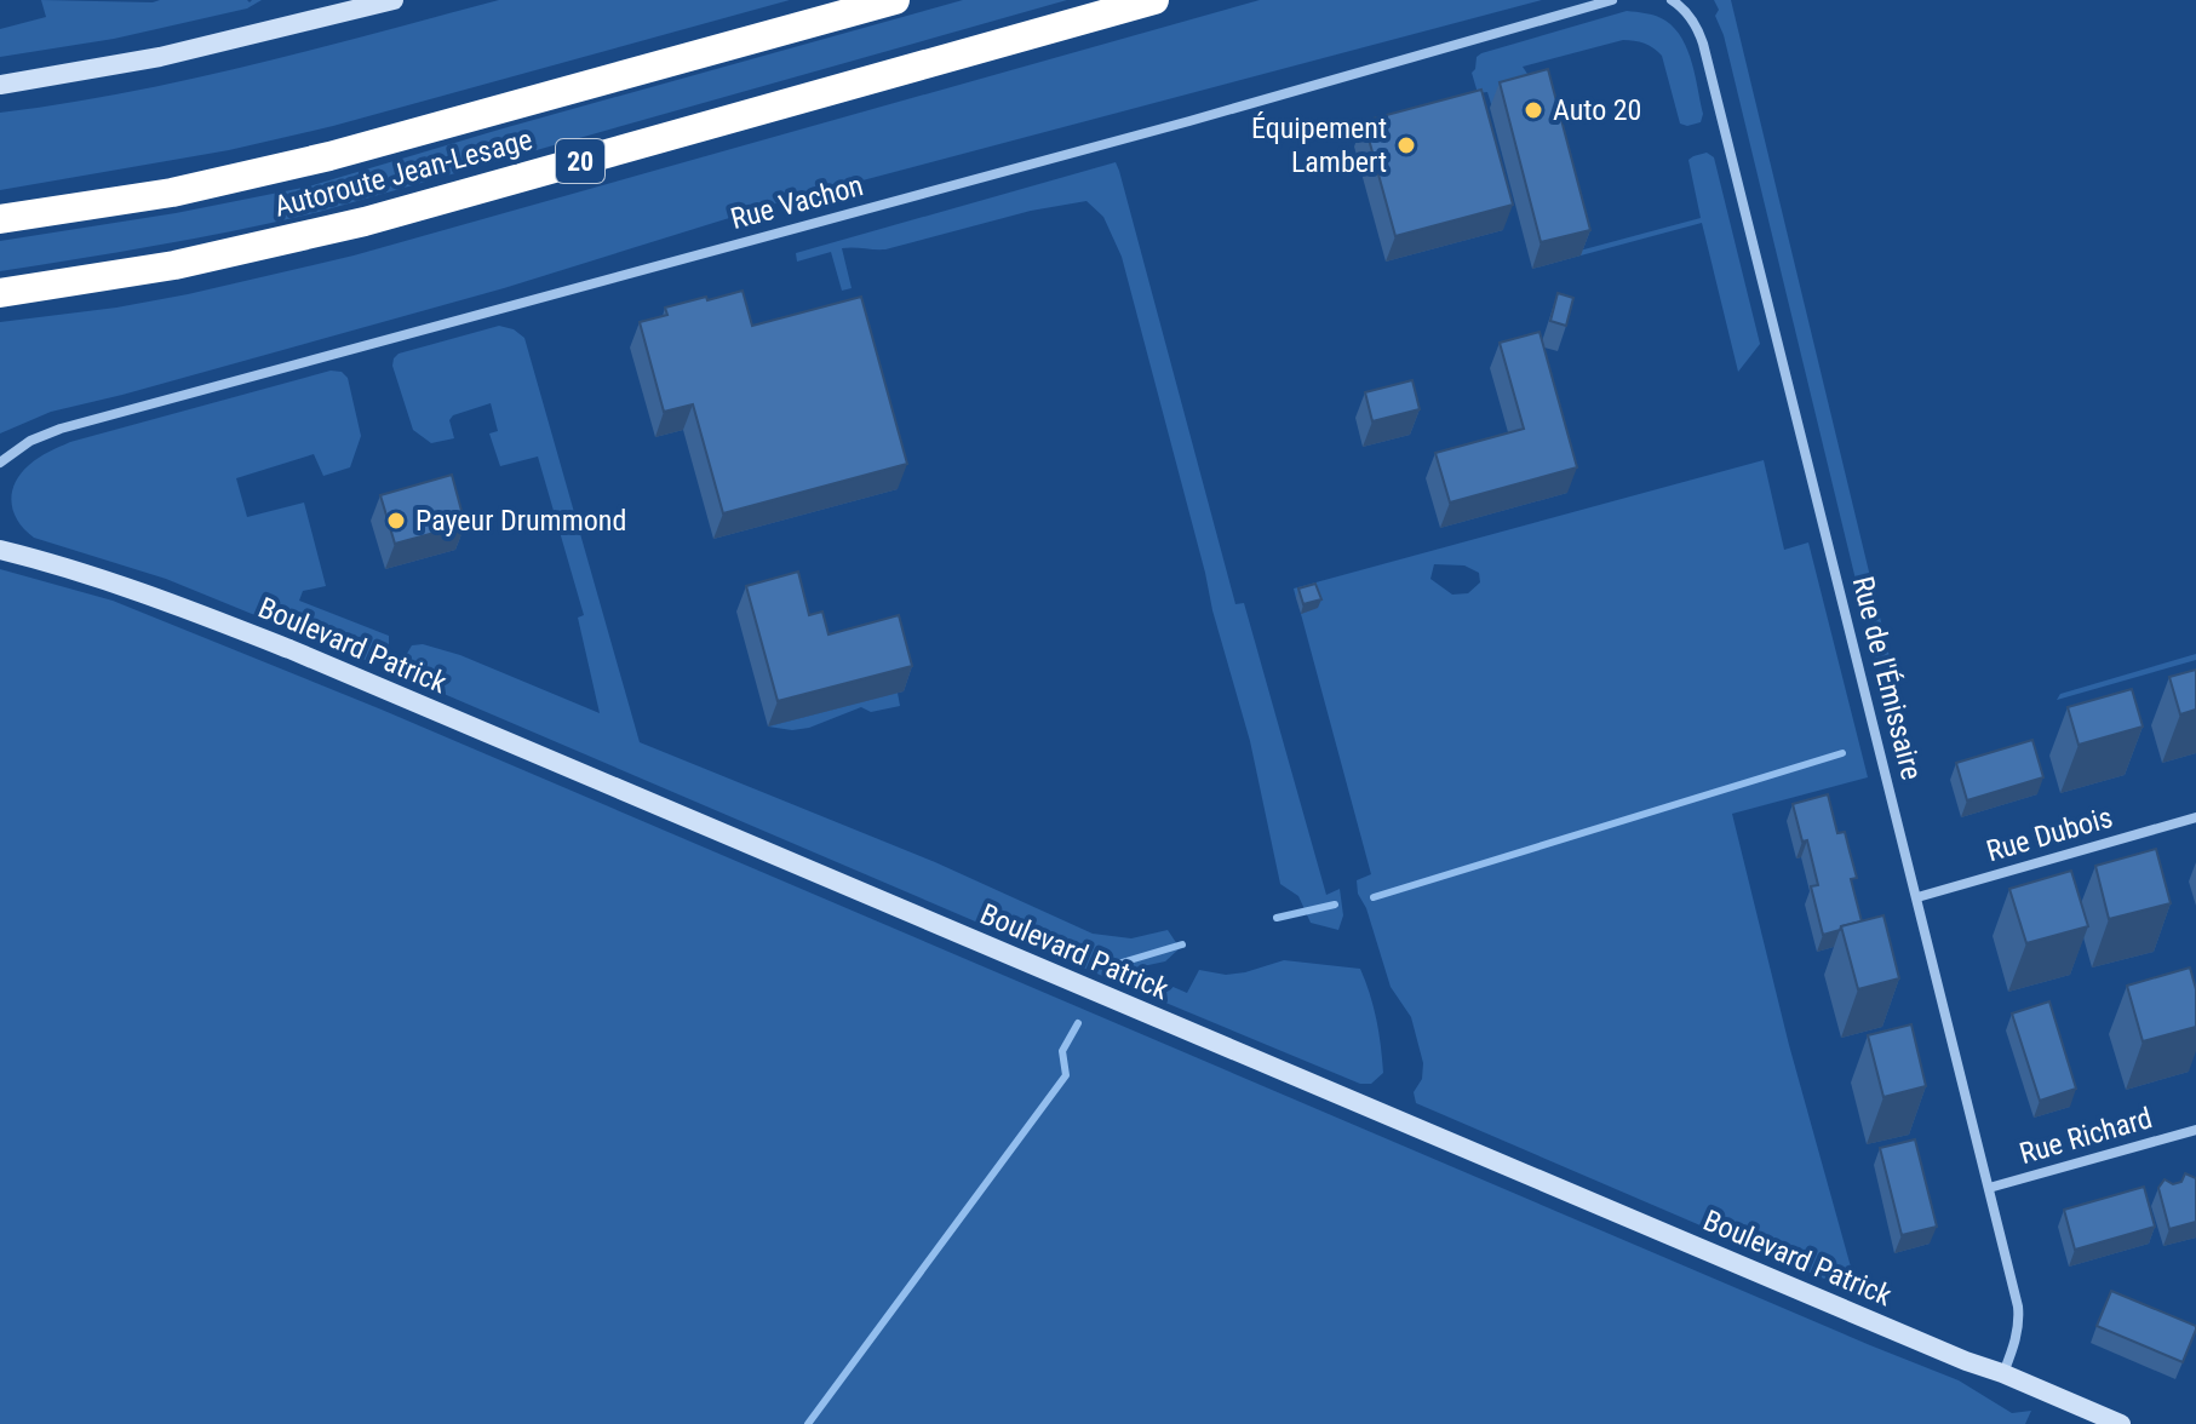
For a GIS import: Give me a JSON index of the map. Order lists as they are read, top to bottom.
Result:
{
  "streets": {
    "highway": ["20", "Autoroute Jean-Lesage"],
    "street": [
      "Rue Vachon",
      "Boulevard Patrick",
      "Rue de l'Émissaire",
      "Rue Dubois",
      "Rue Richard"
    ]
  },
  "crossings": [
    ["Boulevard Patrick", "Rue de l'Émissaire"],
    ["Rue de l'Émissaire", "Rue Dubois"],
    ["Rue de l'Émissaire", "Rue Richard"]
  ],
  "places": ["Auto 20", "Équipement Lambert", "Payeur Drummond"]
}
